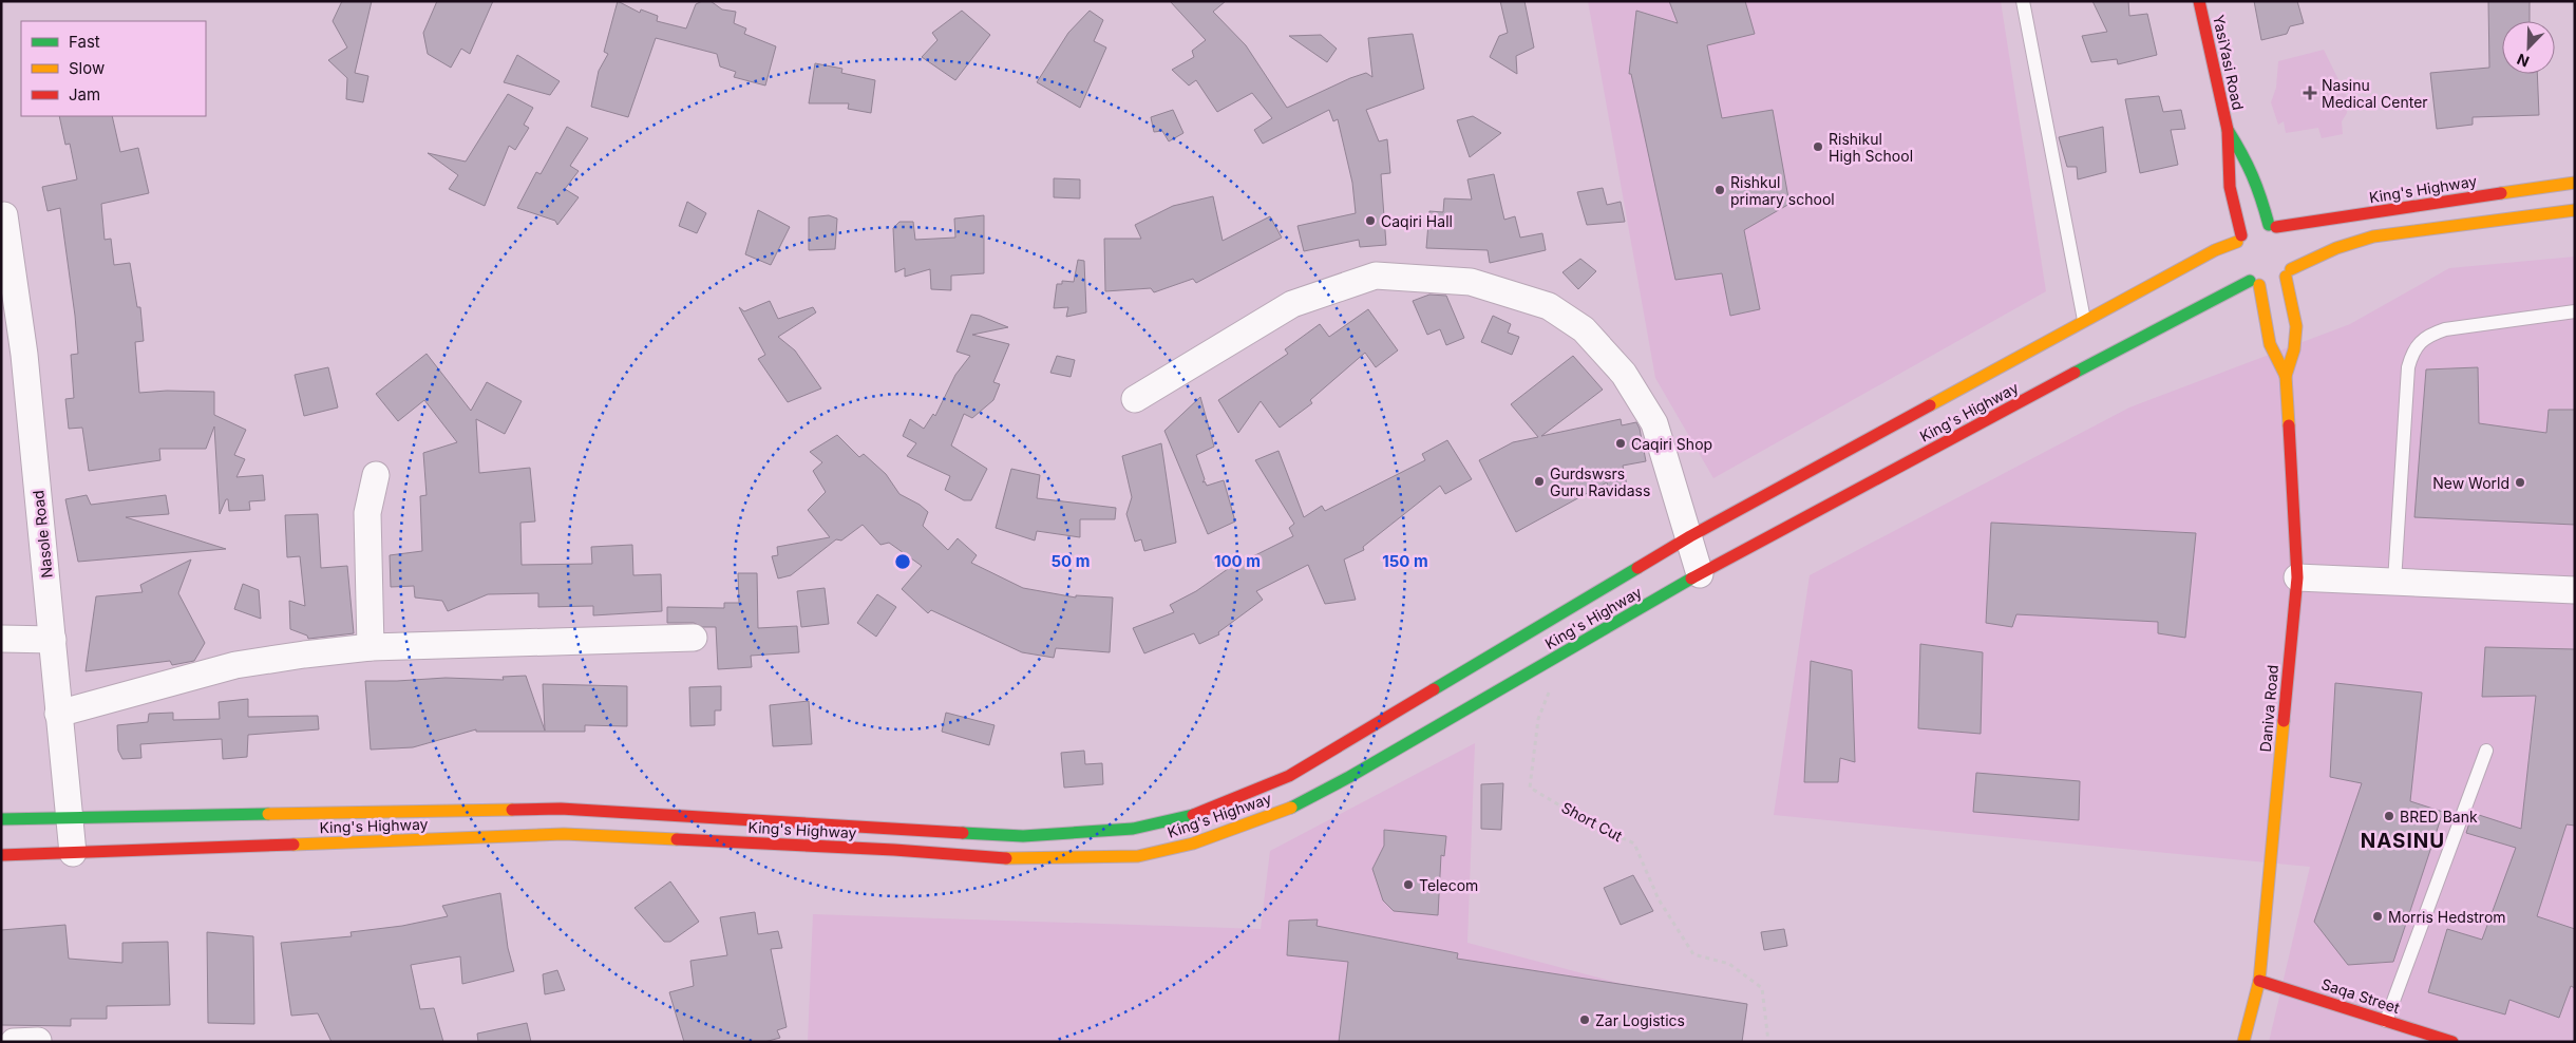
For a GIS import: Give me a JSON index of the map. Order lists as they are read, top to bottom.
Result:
{
  "streets": {
    "main road": [
      "YasiYasi Road",
      "King's Highway",
      "Daniva Road",
      "Saqa Street"
    ],
    "street": ["Nasole Road"],
    "path": ["Short Cut"]
  },
  "crossings": [
    ["YasiYasi Road", "King's Highway"],
    ["King's Highway", "Nasole Road"],
    ["Daniva Road", "Saqa Street"]
  ],
  "districts": ["NASINU"],
  "places": {
    "health": ["Nasinu Medical Center"],
    "other": [
      "Rishikul High School",
      "Rishkul primary school",
      "Caqiri Hall",
      "Caqiri Shop",
      "Gurdswsrs Guru Ravidass",
      "New World",
      "BRED Bank",
      "Telecom",
      "Morris Hedstrom",
      "Zar Logistics"
    ]
  },
  "legend": ["Fast", "Slow", "Jam"],
  "north": "bottom left",
  "rings": ["50 m", "100 m", "150 m"]
}
